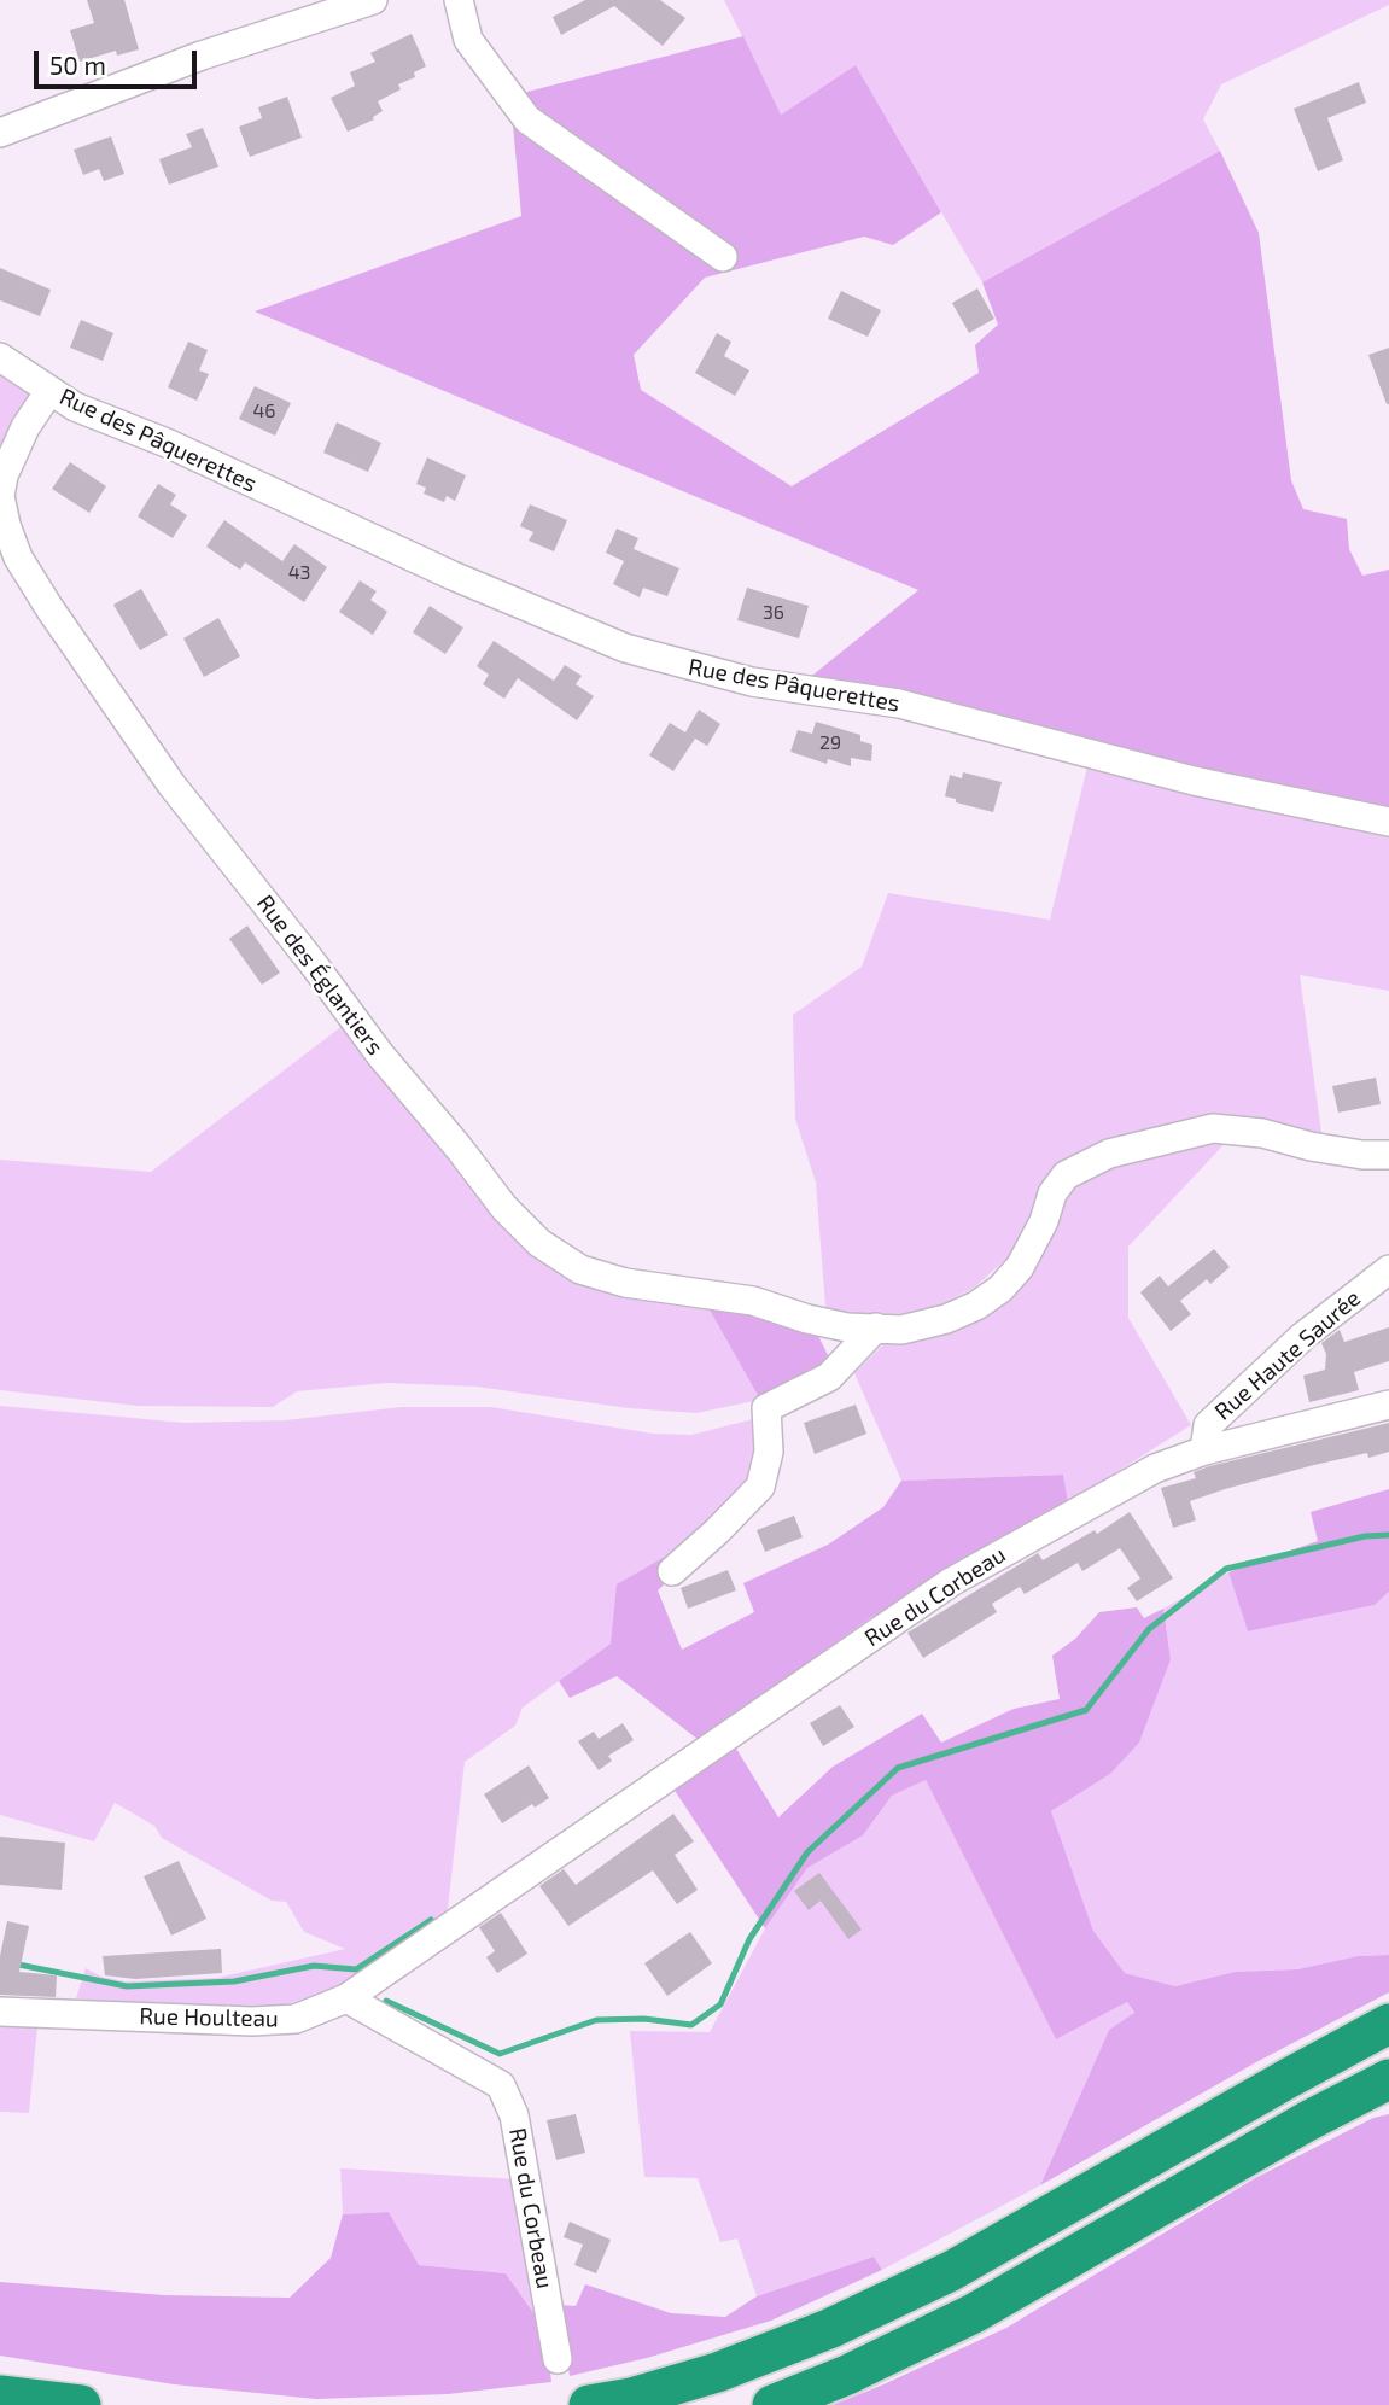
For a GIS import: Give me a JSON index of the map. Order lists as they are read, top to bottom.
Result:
{
  "streets": {
    "street": [
      "Rue des Pâquerettes",
      "Rue des Églantiers",
      "Rue Haute Saurée",
      "Rue du Corbeau",
      "Rue Houlteau"
    ]
  },
  "crossings": [
    ["Rue des Pâquerettes", "Rue des Églantiers"],
    ["Rue Haute Saurée", "Rue du Corbeau"],
    ["Rue du Corbeau", "Rue Houlteau"]
  ],
  "house_numbers": [
    "46",
    "43",
    "36",
    "29"
  ],
  "scale_bar": "50 m"
}
